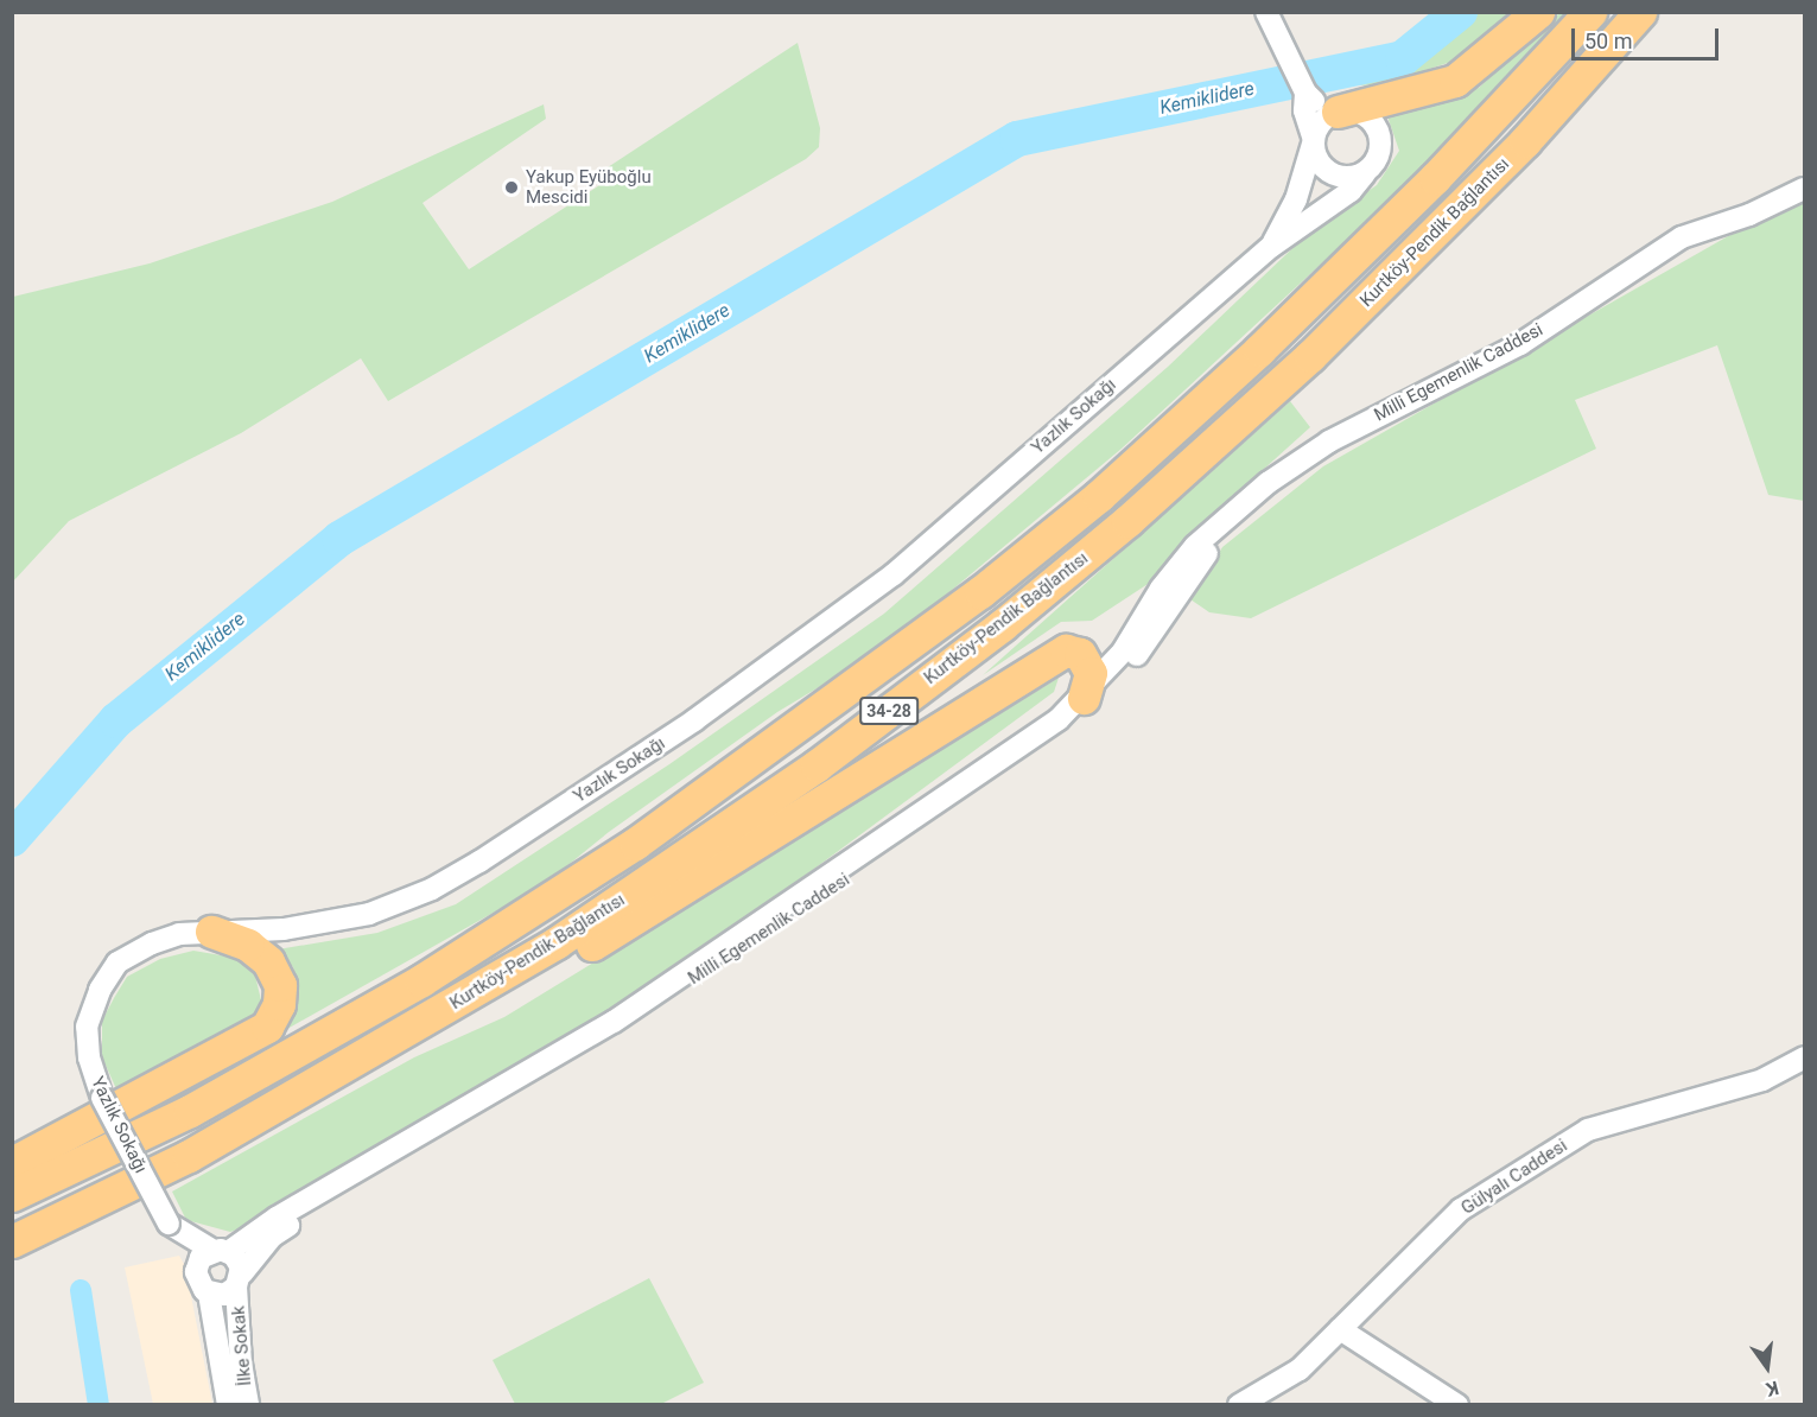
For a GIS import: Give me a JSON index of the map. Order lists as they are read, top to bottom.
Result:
{
  "streets": {
    "highway": ["Kurtköy-Pendik Bağlantısı", "34-28"],
    "street": [
      "Milli Egemenlik Caddesi",
      "Yazlık Sokağı",
      "Gülyalı Caddesi",
      "İlke Sokak"
    ]
  },
  "crossings": [
    ["Milli Egemenlik Caddesi", "Yazlık Sokağı"],
    ["Milli Egemenlik Caddesi", "İlke Sokak"],
    ["Yazlık Sokağı", "İlke Sokak"]
  ],
  "water": ["Kemiklidere"],
  "places": ["Yakup Eyüboğlu Mescidi"],
  "scale_bar": "50 m",
  "north": "bottom"
}
